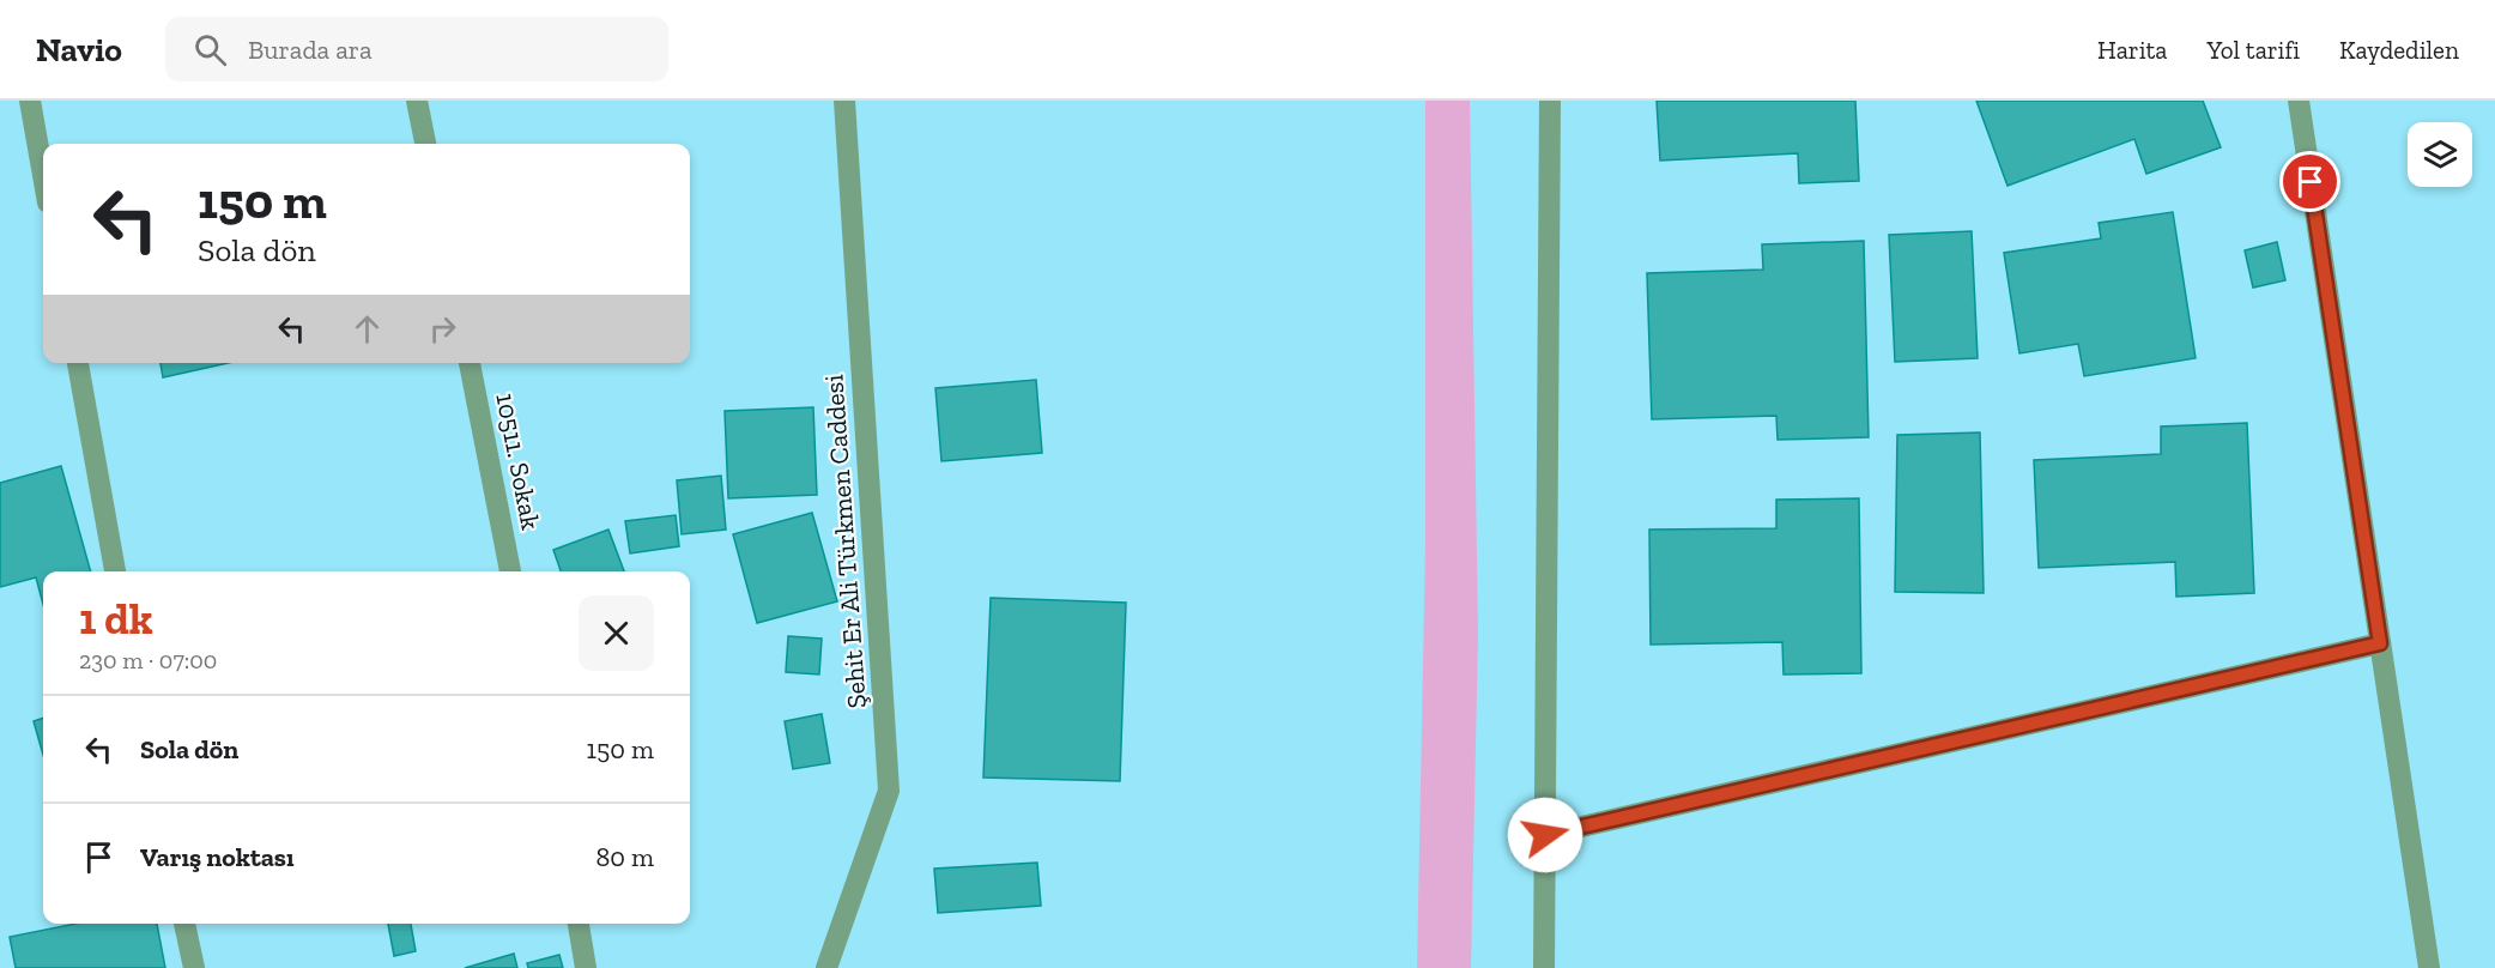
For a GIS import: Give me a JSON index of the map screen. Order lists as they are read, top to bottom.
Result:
{
  "streets": {
    "street": ["10511. Sokak", "Şehit Er Ali Türkmen Caddesi"]
  },
  "page": {
    "header": "Navio",
    "search": "Burada ara",
    "nav": ["Harita", "Yol tarifi", "Kaydedilen"],
    "turn": ["150 m", "Sola dön"],
    "heading": ["1 dk", "230 m · 07:00"],
    "list": [
      {
        "name": "Sola dön",
        "value": "150 m"
      },
      {
        "name": "Varış noktası",
        "value": "80 m"
      }
    ]
  }
}
